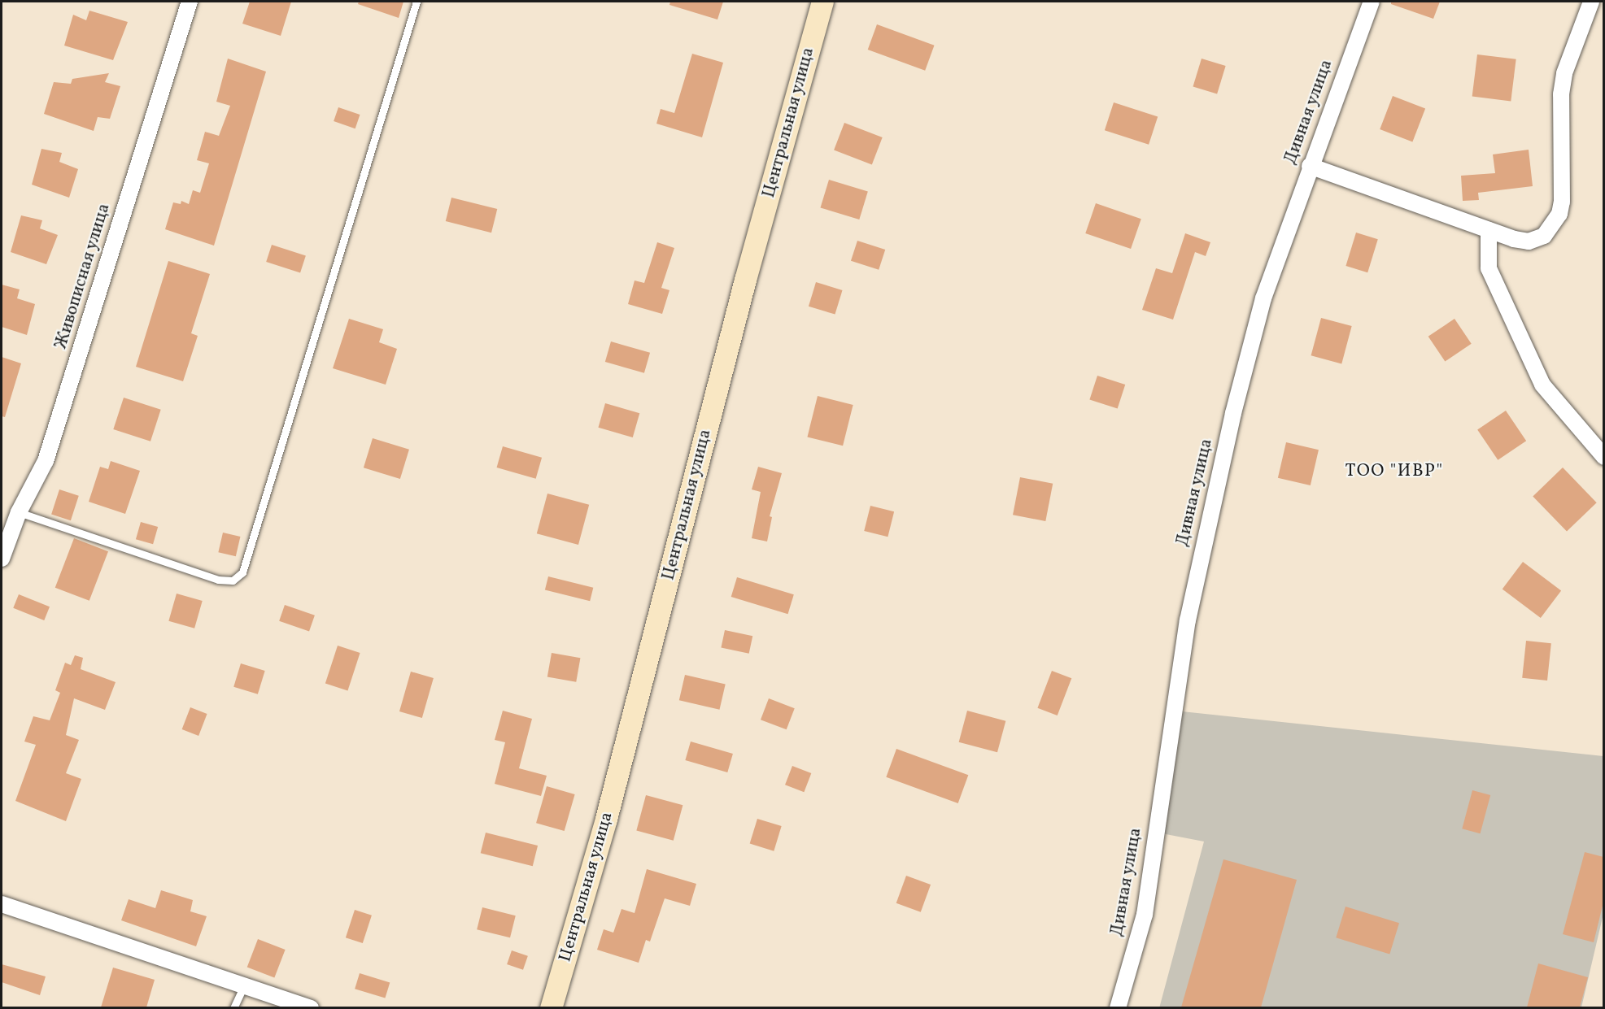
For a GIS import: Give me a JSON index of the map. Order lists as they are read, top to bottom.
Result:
{
  "streets": {
    "street": ["Дивная улица", "Центральная улица", "Живописная улица"]
  },
  "districts": ["ТОО \"ИВР\""]
}
